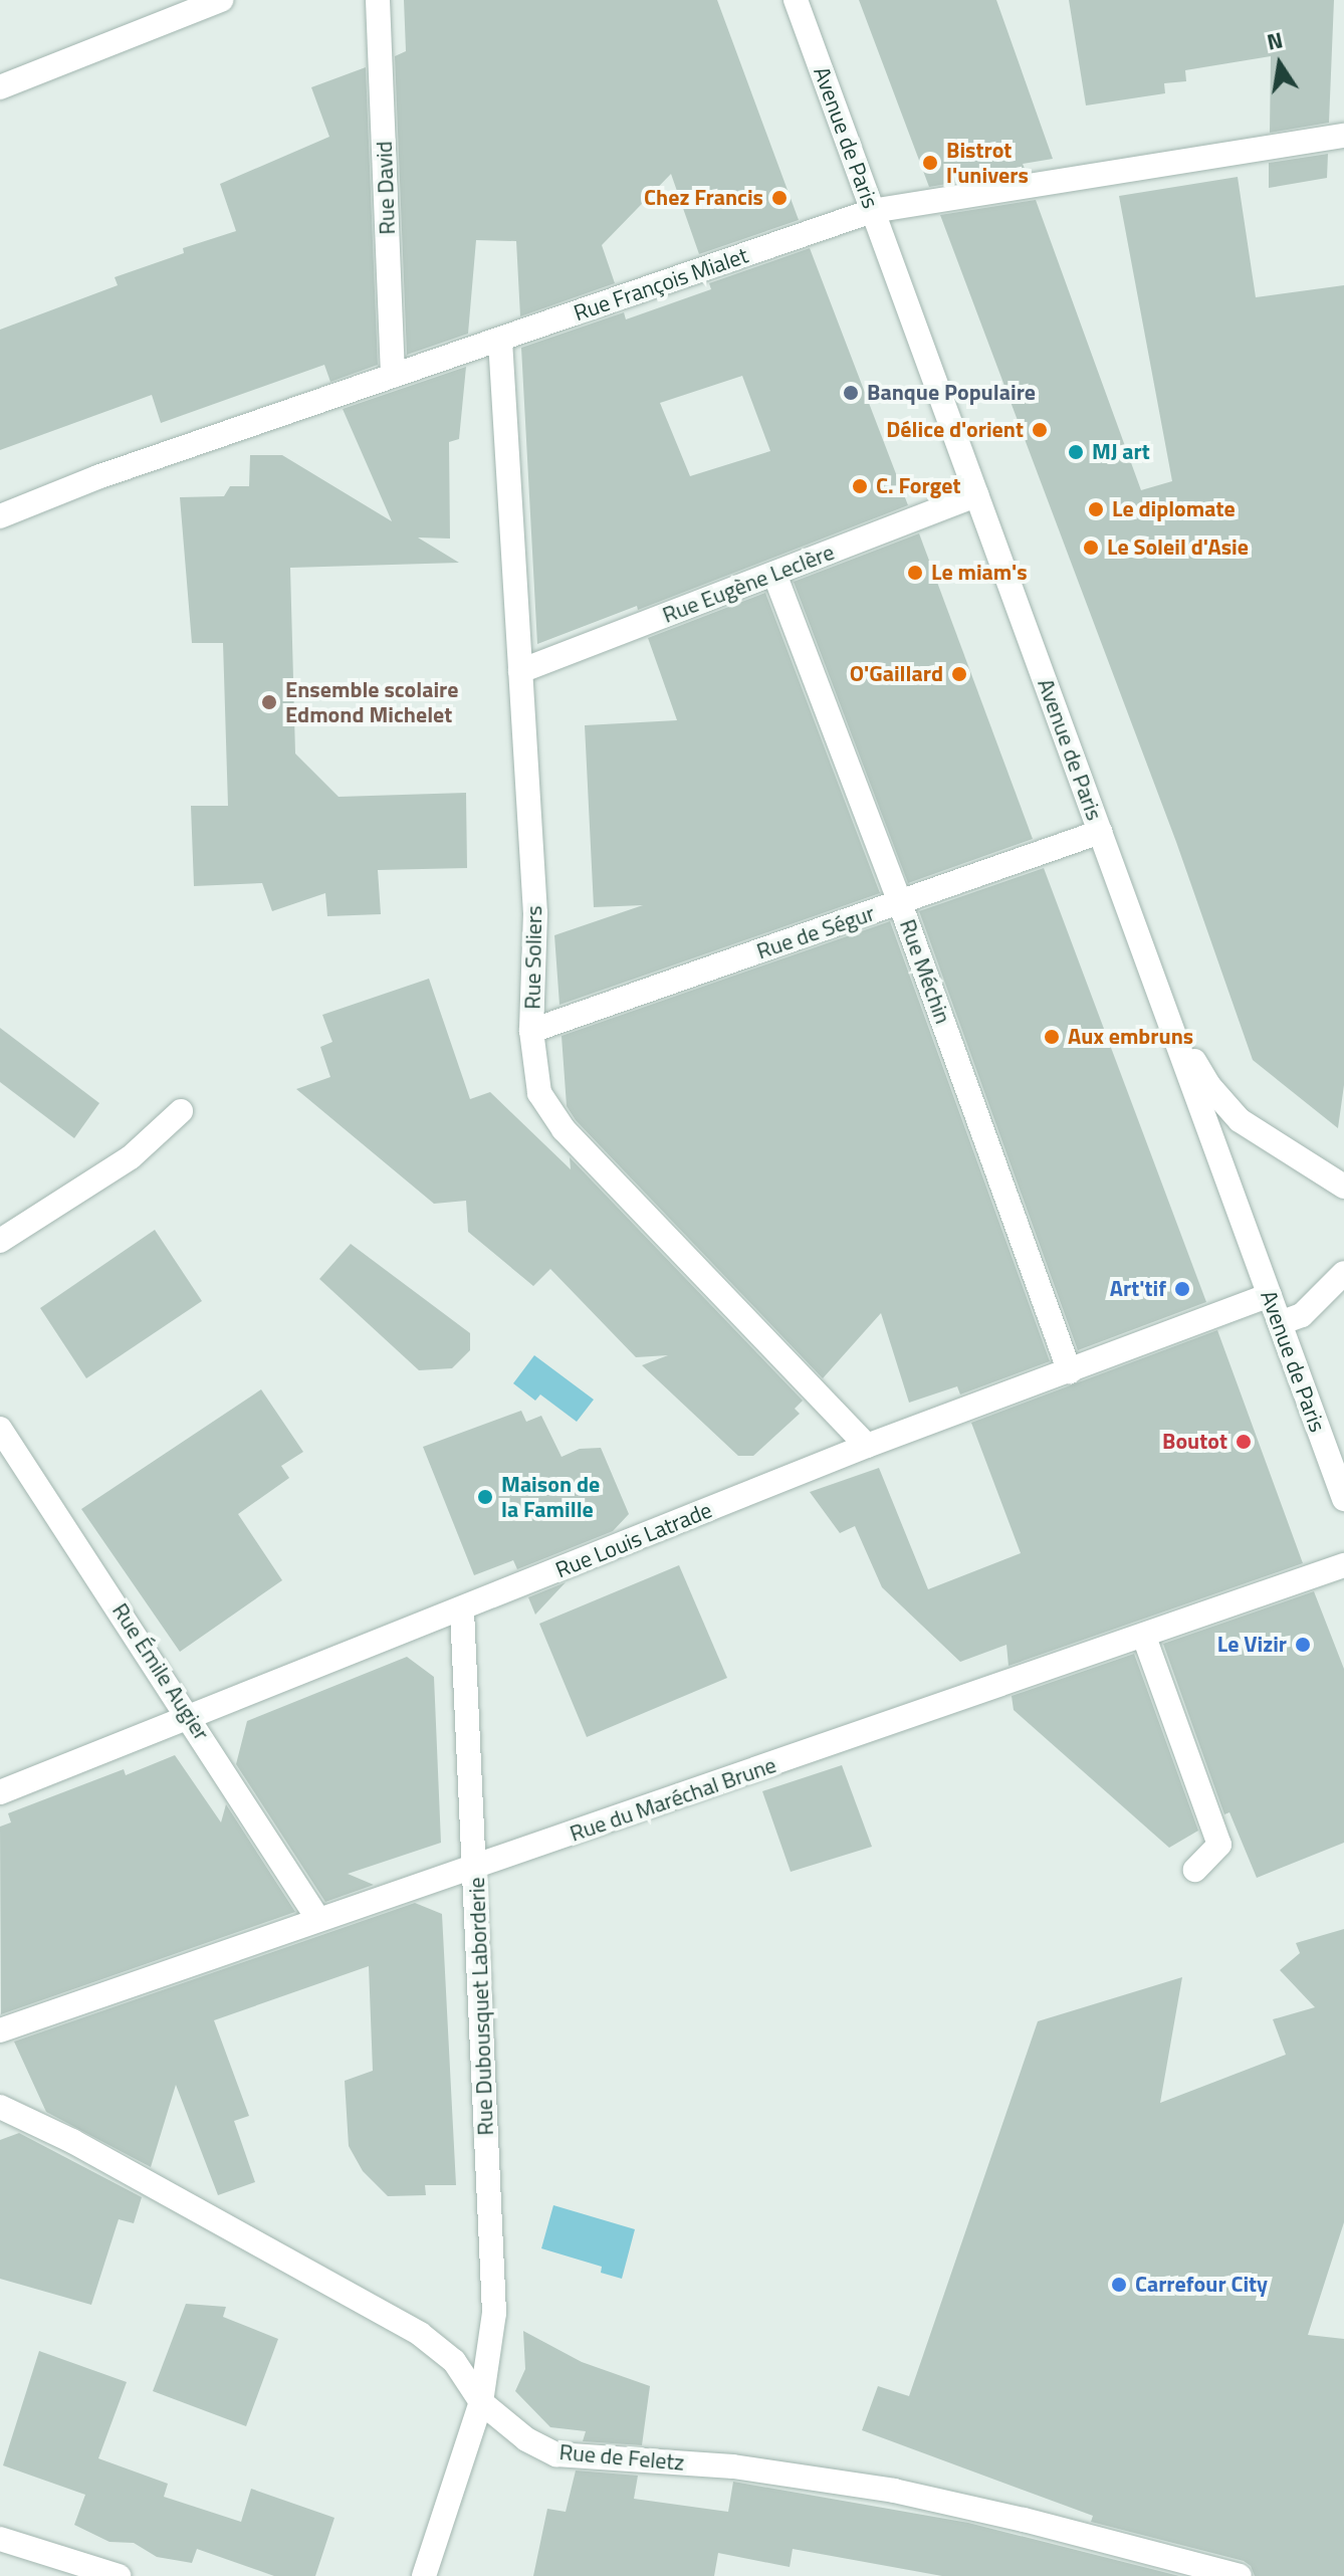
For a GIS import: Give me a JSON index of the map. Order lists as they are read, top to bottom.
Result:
{
  "streets": {
    "street": [
      "Avenue de Paris",
      "Rue David",
      "Rue François Mialet",
      "Rue Eugène Leclère",
      "Rue de Ségur",
      "Rue Soliers",
      "Rue Méchin",
      "Rue Louis Latrade",
      "Rue Émile Augier",
      "Rue du Maréchal Brune",
      "Rue Dubousquet Laborderie",
      "Rue de Feletz"
    ]
  },
  "crossings": [
    ["Avenue de Paris", "Rue François Mialet"],
    ["Avenue de Paris", "Rue Eugène Leclère"],
    ["Avenue de Paris", "Rue de Ségur"],
    ["Avenue de Paris", "Rue Louis Latrade"],
    ["Rue David", "Rue François Mialet"],
    ["Rue François Mialet", "Rue Soliers"],
    ["Rue Eugène Leclère", "Rue Soliers"],
    ["Rue Eugène Leclère", "Rue Méchin"],
    ["Rue de Ségur", "Rue Soliers"],
    ["Rue de Ségur", "Rue Méchin"],
    ["Rue Soliers", "Rue Louis Latrade"],
    ["Rue Méchin", "Rue Louis Latrade"],
    ["Rue Louis Latrade", "Rue Émile Augier"],
    ["Rue Louis Latrade", "Rue Dubousquet Laborderie"],
    ["Rue Émile Augier", "Rue du Maréchal Brune"],
    ["Rue du Maréchal Brune", "Rue Dubousquet Laborderie"],
    ["Rue Dubousquet Laborderie", "Rue de Feletz"]
  ],
  "places": [
    "Bistrot l'univers",
    "Chez Francis",
    "Banque Populaire",
    "Délice d'orient",
    "MJ art",
    "C. Forget",
    "Le diplomate",
    "Le Soleil d'Asie",
    "Le miam's",
    "O'Gaillard",
    "Ensemble scolaire Edmond Michelet",
    "Aux embruns",
    "Art'tif",
    "Boutot",
    "Maison de la Famille",
    "Le Vizir",
    "Carrefour City"
  ],
  "north": "top"
}
